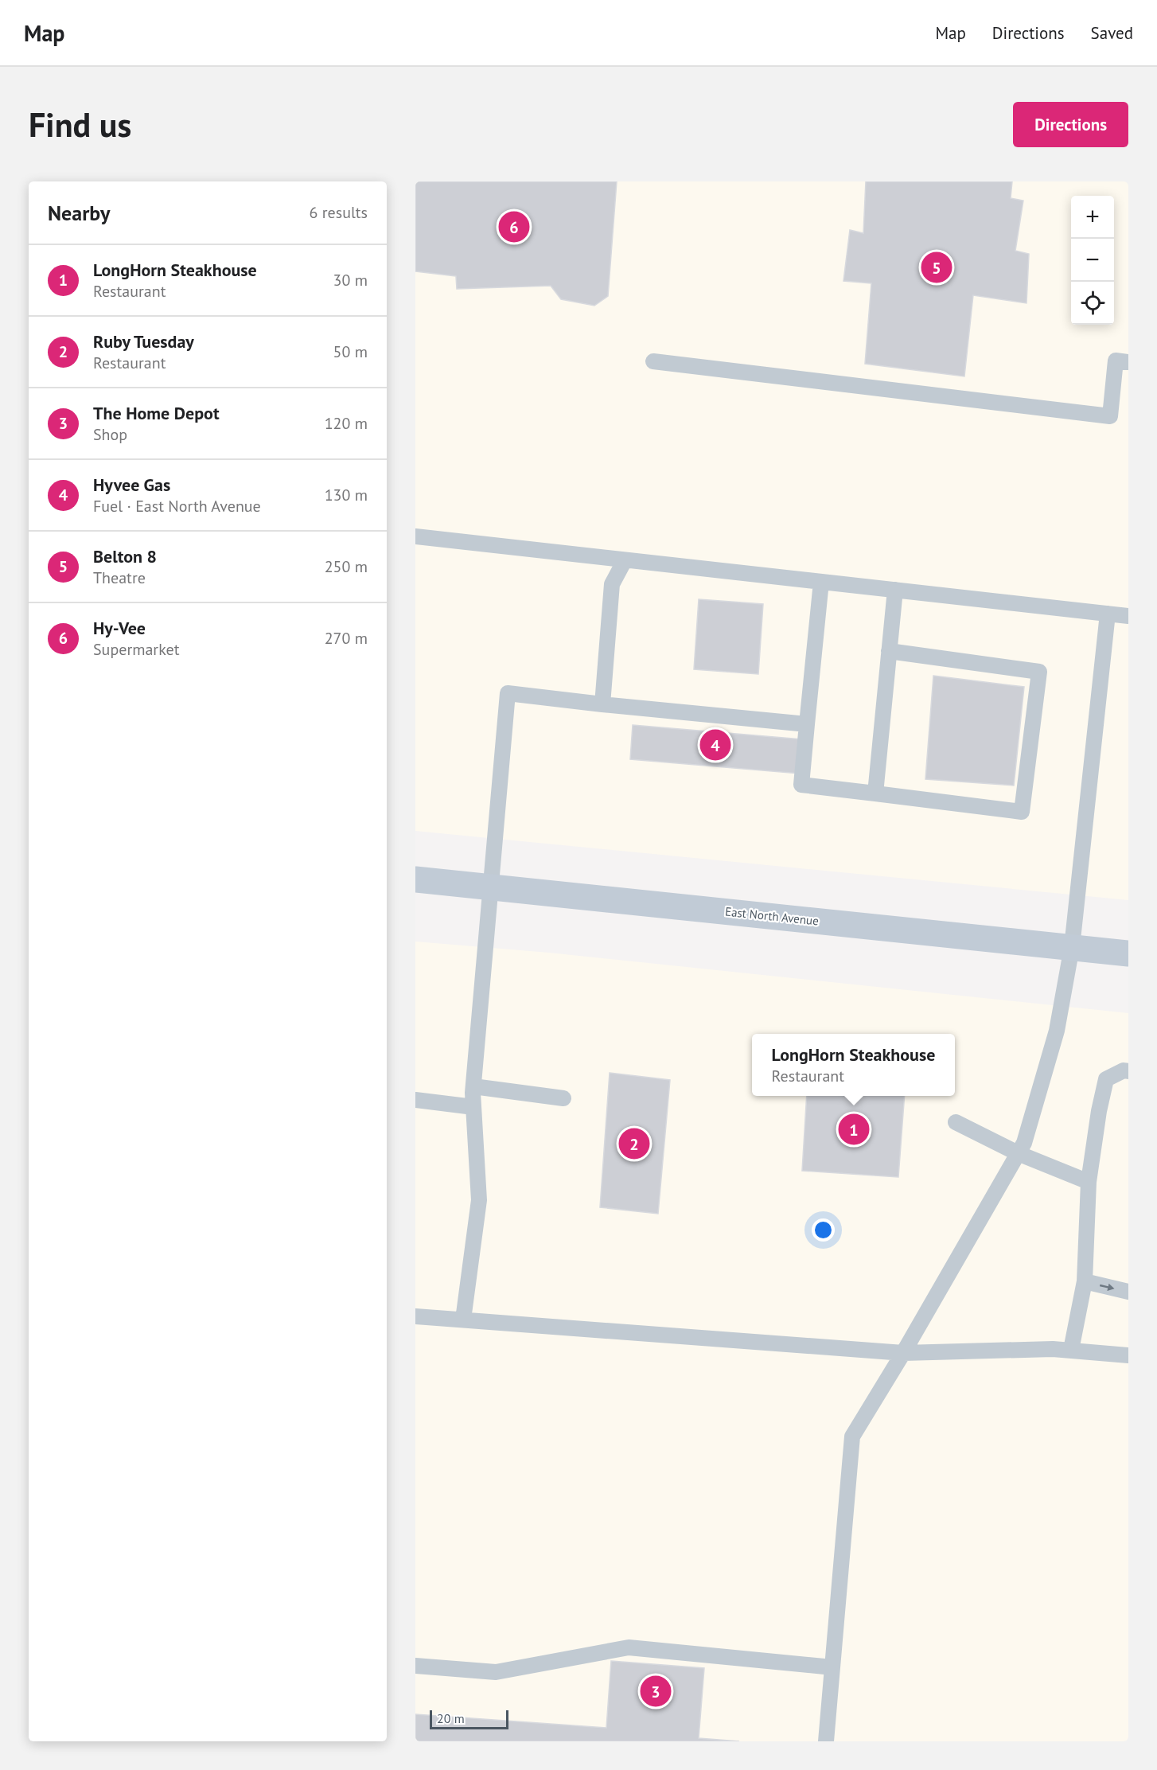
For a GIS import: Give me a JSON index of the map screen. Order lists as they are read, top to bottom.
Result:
{
  "streets": {
    "main road": ["East North Avenue"]
  },
  "scale_bar": "20 m",
  "page": {
    "header": "Map",
    "nav": ["Map", "Directions", "Saved"],
    "buttons": "Directions",
    "title": "Find us",
    "heading": ["Nearby", "6 results"],
    "map_buttons": ["+", "−"],
    "pins": [
      "6",
      "5",
      "4",
      "1",
      "2",
      "3"
    ],
    "list": [
      {
        "mark": "1",
        "name": "LongHorn Steakhouse",
        "note": "Restaurant",
        "value": "30 m"
      },
      {
        "mark": "2",
        "name": "Ruby Tuesday",
        "note": "Restaurant",
        "value": "50 m"
      },
      {
        "mark": "3",
        "name": "The Home Depot",
        "note": "Shop",
        "value": "120 m"
      },
      {
        "mark": "4",
        "name": "Hyvee Gas",
        "note": "Fuel · East North Avenue",
        "value": "130 m"
      },
      {
        "mark": "5",
        "name": "Belton 8",
        "note": "Theatre",
        "value": "250 m"
      },
      {
        "mark": "6",
        "name": "Hy-Vee",
        "note": "Supermarket",
        "value": "270 m"
      }
    ],
    "popup": ["LongHorn Steakhouse", "Restaurant"],
    "scale": "20 m"
  }
}
